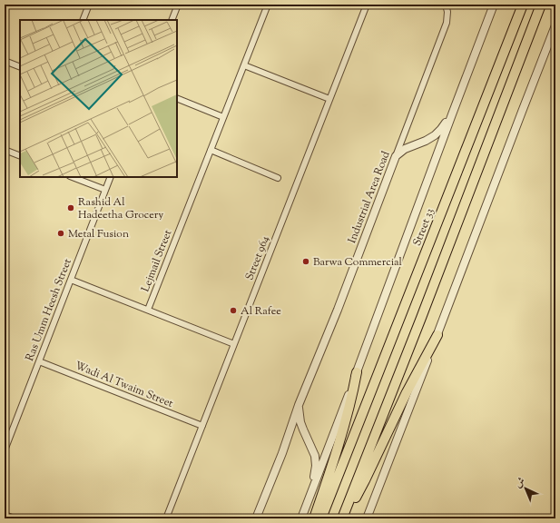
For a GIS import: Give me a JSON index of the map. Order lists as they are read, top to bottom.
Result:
{
  "streets": {
    "highway": ["Street 33"],
    "street": [
      "Industrial Area Road",
      "Street 964",
      "Lejmail Street",
      "Ras Umm Heesh Street",
      "Wadi Al Twaim Street"
    ]
  },
  "crossings": [
    ["Street 964", "Wadi Al Twaim Street"],
    ["Ras Umm Heesh Street", "Wadi Al Twaim Street"]
  ],
  "places": [
    "Rashid Al Hadeetha Grocery",
    "Metal Fusion",
    "Barwa Commercial",
    "Al Rafee"
  ],
  "north": "top left"
}
